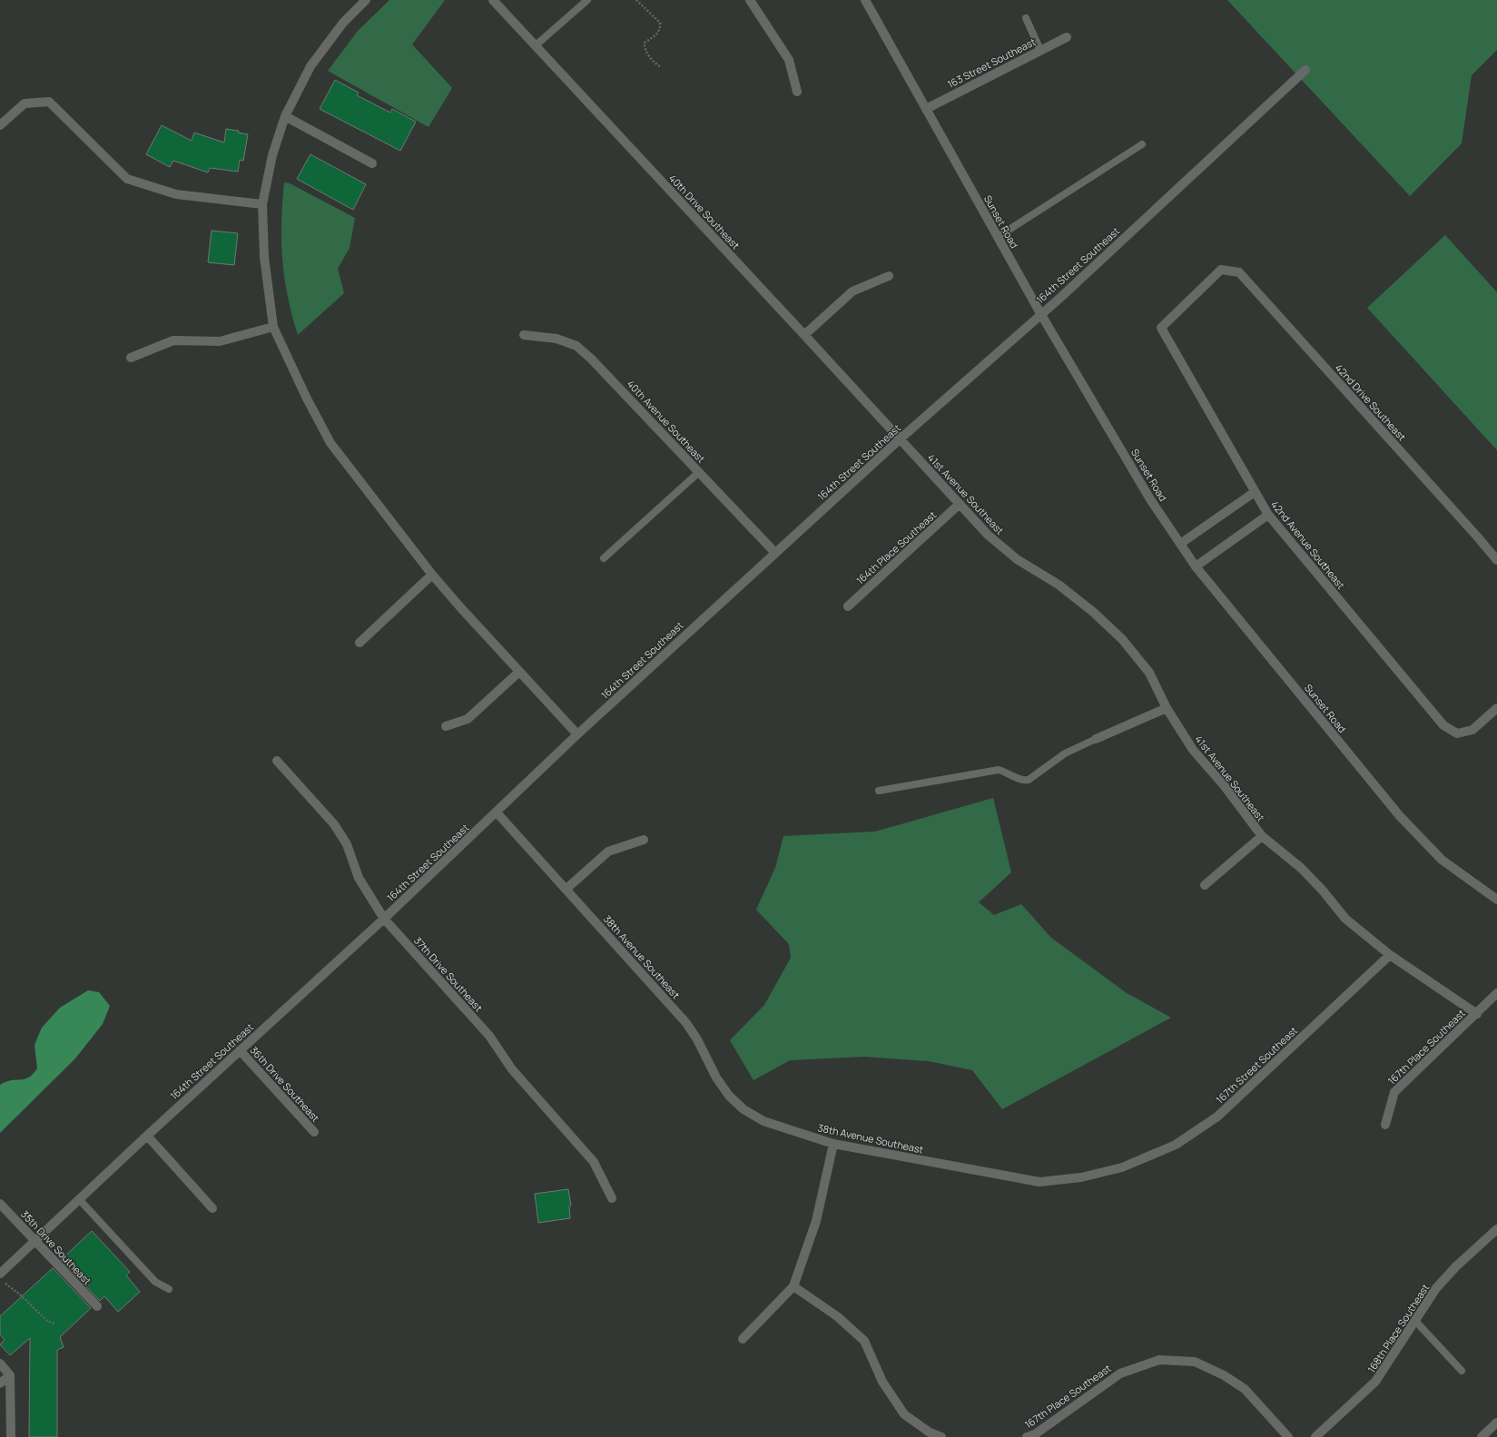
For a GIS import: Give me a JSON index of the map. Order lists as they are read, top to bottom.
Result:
{
  "streets": {
    "street": [
      "163 Street Southeast",
      "40th Drive Southeast",
      "Sunset Road",
      "164th Street Southeast",
      "42nd Drive Southeast",
      "40th Avenue Southeast",
      "41st Avenue Southeast",
      "42nd Avenue Southeast",
      "164th Place Southeast",
      "38th Avenue Southeast",
      "37th Drive Southeast",
      "167th Place Southeast",
      "167th Street Southeast",
      "36th Drive Southeast",
      "35th Drive Southeast",
      "168th Place Southeast"
    ]
  },
  "crossings": [
    ["163 Street Southeast", "Sunset Road"],
    ["40th Drive Southeast", "164th Street Southeast"],
    ["40th Drive Southeast", "41st Avenue Southeast"],
    ["Sunset Road", "164th Street Southeast"],
    ["164th Street Southeast", "40th Avenue Southeast"],
    ["164th Street Southeast", "41st Avenue Southeast"],
    ["164th Street Southeast", "38th Avenue Southeast"],
    ["164th Street Southeast", "37th Drive Southeast"],
    ["164th Street Southeast", "36th Drive Southeast"],
    ["164th Street Southeast", "35th Drive Southeast"],
    ["42nd Drive Southeast", "42nd Avenue Southeast"],
    ["41st Avenue Southeast", "164th Place Southeast"],
    ["41st Avenue Southeast", "167th Place Southeast"],
    ["41st Avenue Southeast", "167th Street Southeast"],
    ["38th Avenue Southeast", "167th Street Southeast"]
  ]
}
